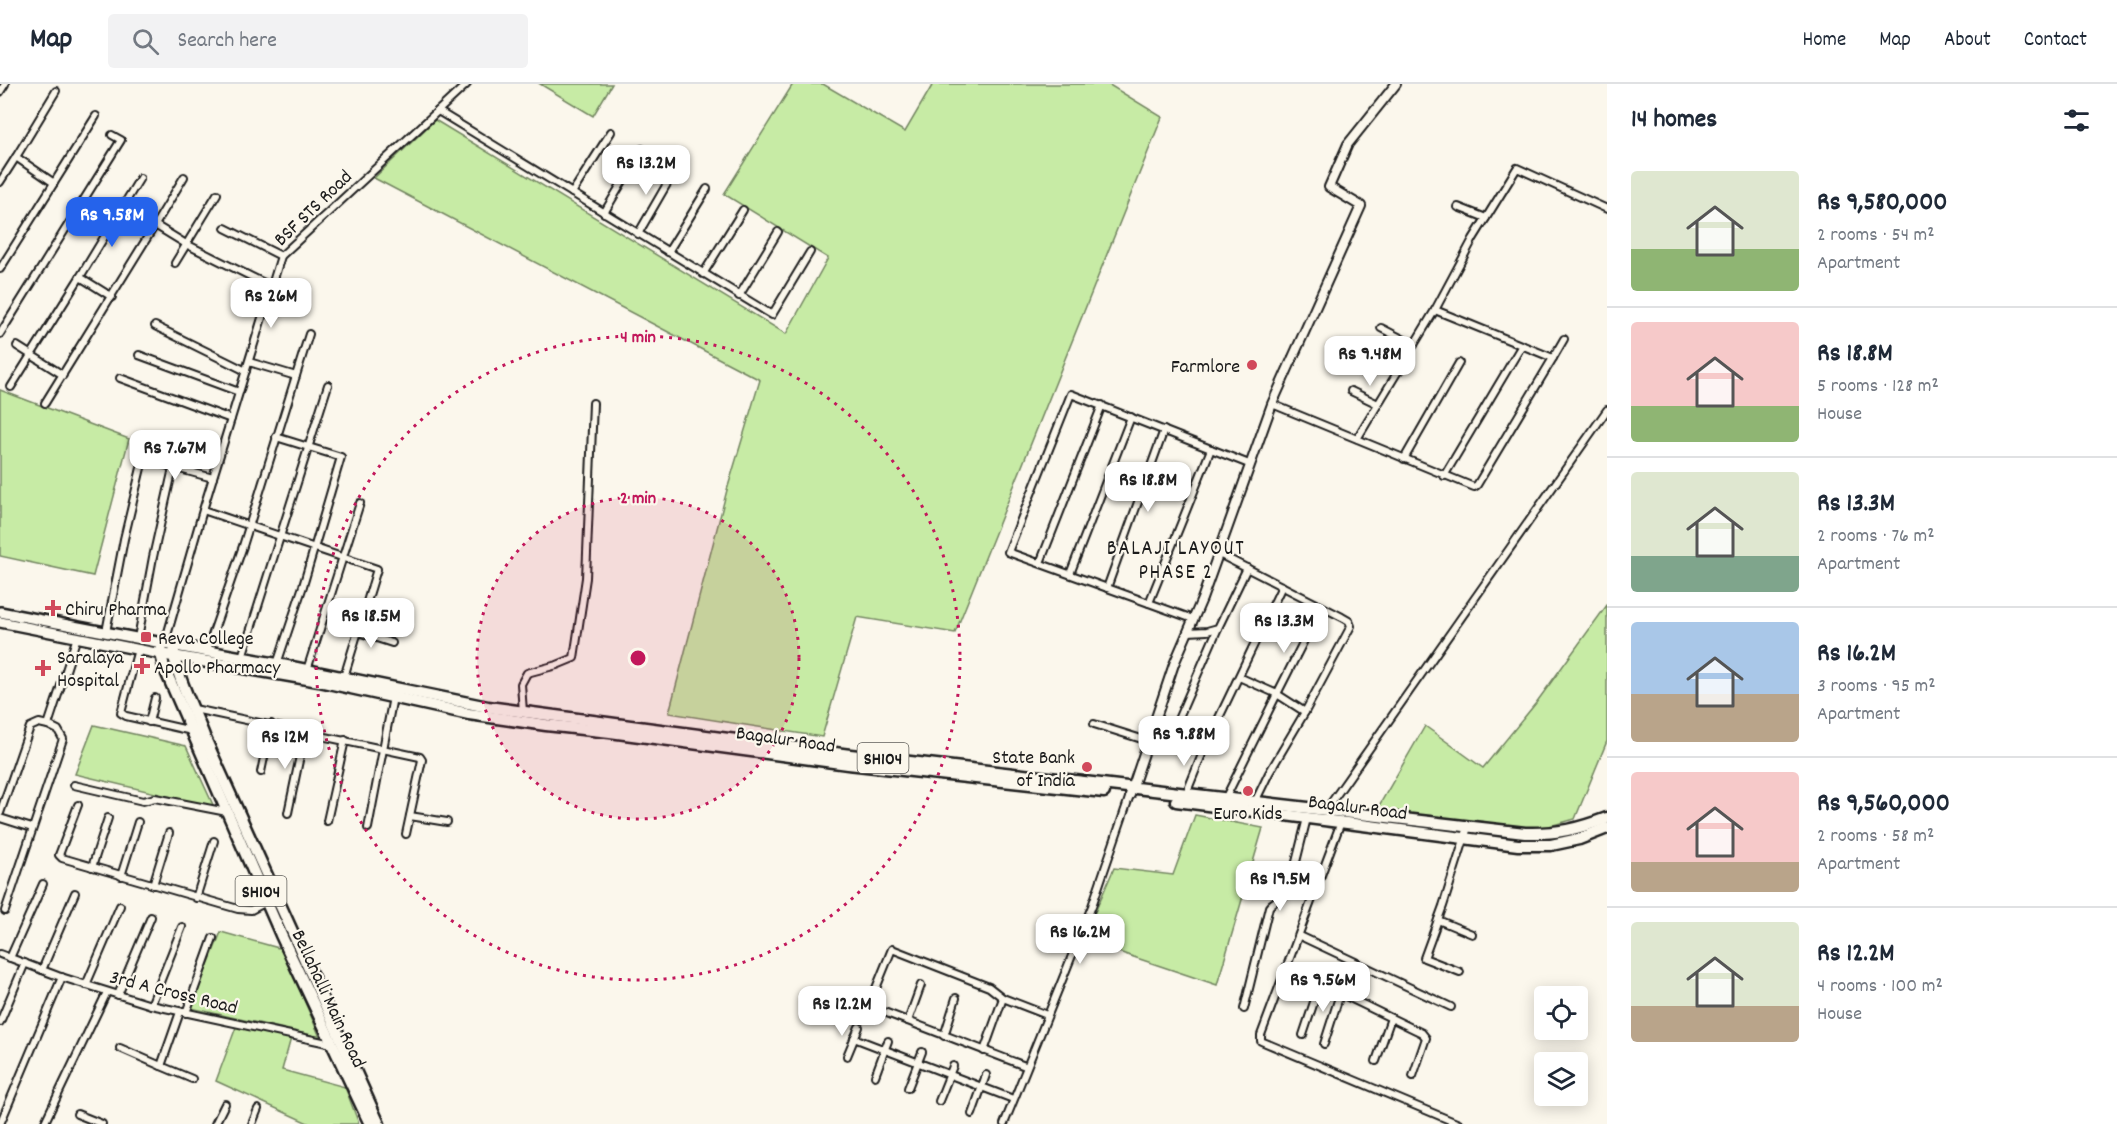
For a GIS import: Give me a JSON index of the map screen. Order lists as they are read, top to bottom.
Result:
{
  "streets": {
    "main road": ["Bagalur Road", "SH104", "Bellahalli Main Road"],
    "street": ["BSF STS Road", "3rd A Cross Road"]
  },
  "crossings": [
    ["BSF STS Road", "Bagalur Road"],
    ["BSF STS Road", "Bellahalli Main Road"],
    ["Bagalur Road", "Bellahalli Main Road"],
    ["3rd A Cross Road", "Bellahalli Main Road"]
  ],
  "districts": ["BALAJI LAYOUT PHASE 2"],
  "places": {
    "other": ["Farmlore", "State Bank of India", "Euro Kids"],
    "health": ["Chiru Pharma", "Apollo Pharmacy", "Saralaya Hospital"],
    "transit": ["Reva College"]
  },
  "page": {
    "header": "Map",
    "search": "Search here",
    "nav": [
      "Home",
      "Map",
      "About",
      "Contact"
    ],
    "heading": "14 homes",
    "price": [
      "Rs 13.2M",
      "Rs 9.58M",
      "Rs 26M",
      "Rs 9.48M",
      "Rs 7.67M",
      "Rs 18.8M",
      "Rs 18.5M",
      "Rs 13.3M",
      "Rs 9.88M",
      "Rs 12M",
      "Rs 19.5M",
      "Rs 16.2M",
      "Rs 9.56M",
      "Rs 12.2M"
    ],
    "list": [
      {
        "name": "Rs 9,580,000",
        "note": "2 rooms · 54 m² · Apartment"
      },
      {
        "name": "Rs 18.8M",
        "note": "5 rooms · 128 m² · House"
      },
      {
        "name": "Rs 13.3M",
        "note": "2 rooms · 76 m² · Apartment"
      },
      {
        "name": "Rs 16.2M",
        "note": "3 rooms · 95 m² · Apartment"
      },
      {
        "name": "Rs 9,560,000",
        "note": "2 rooms · 58 m² · Apartment"
      },
      {
        "name": "Rs 12.2M",
        "note": "4 rooms · 100 m² · House"
      }
    ]
  },
  "rings": ["4 min", "2 min"]
}
